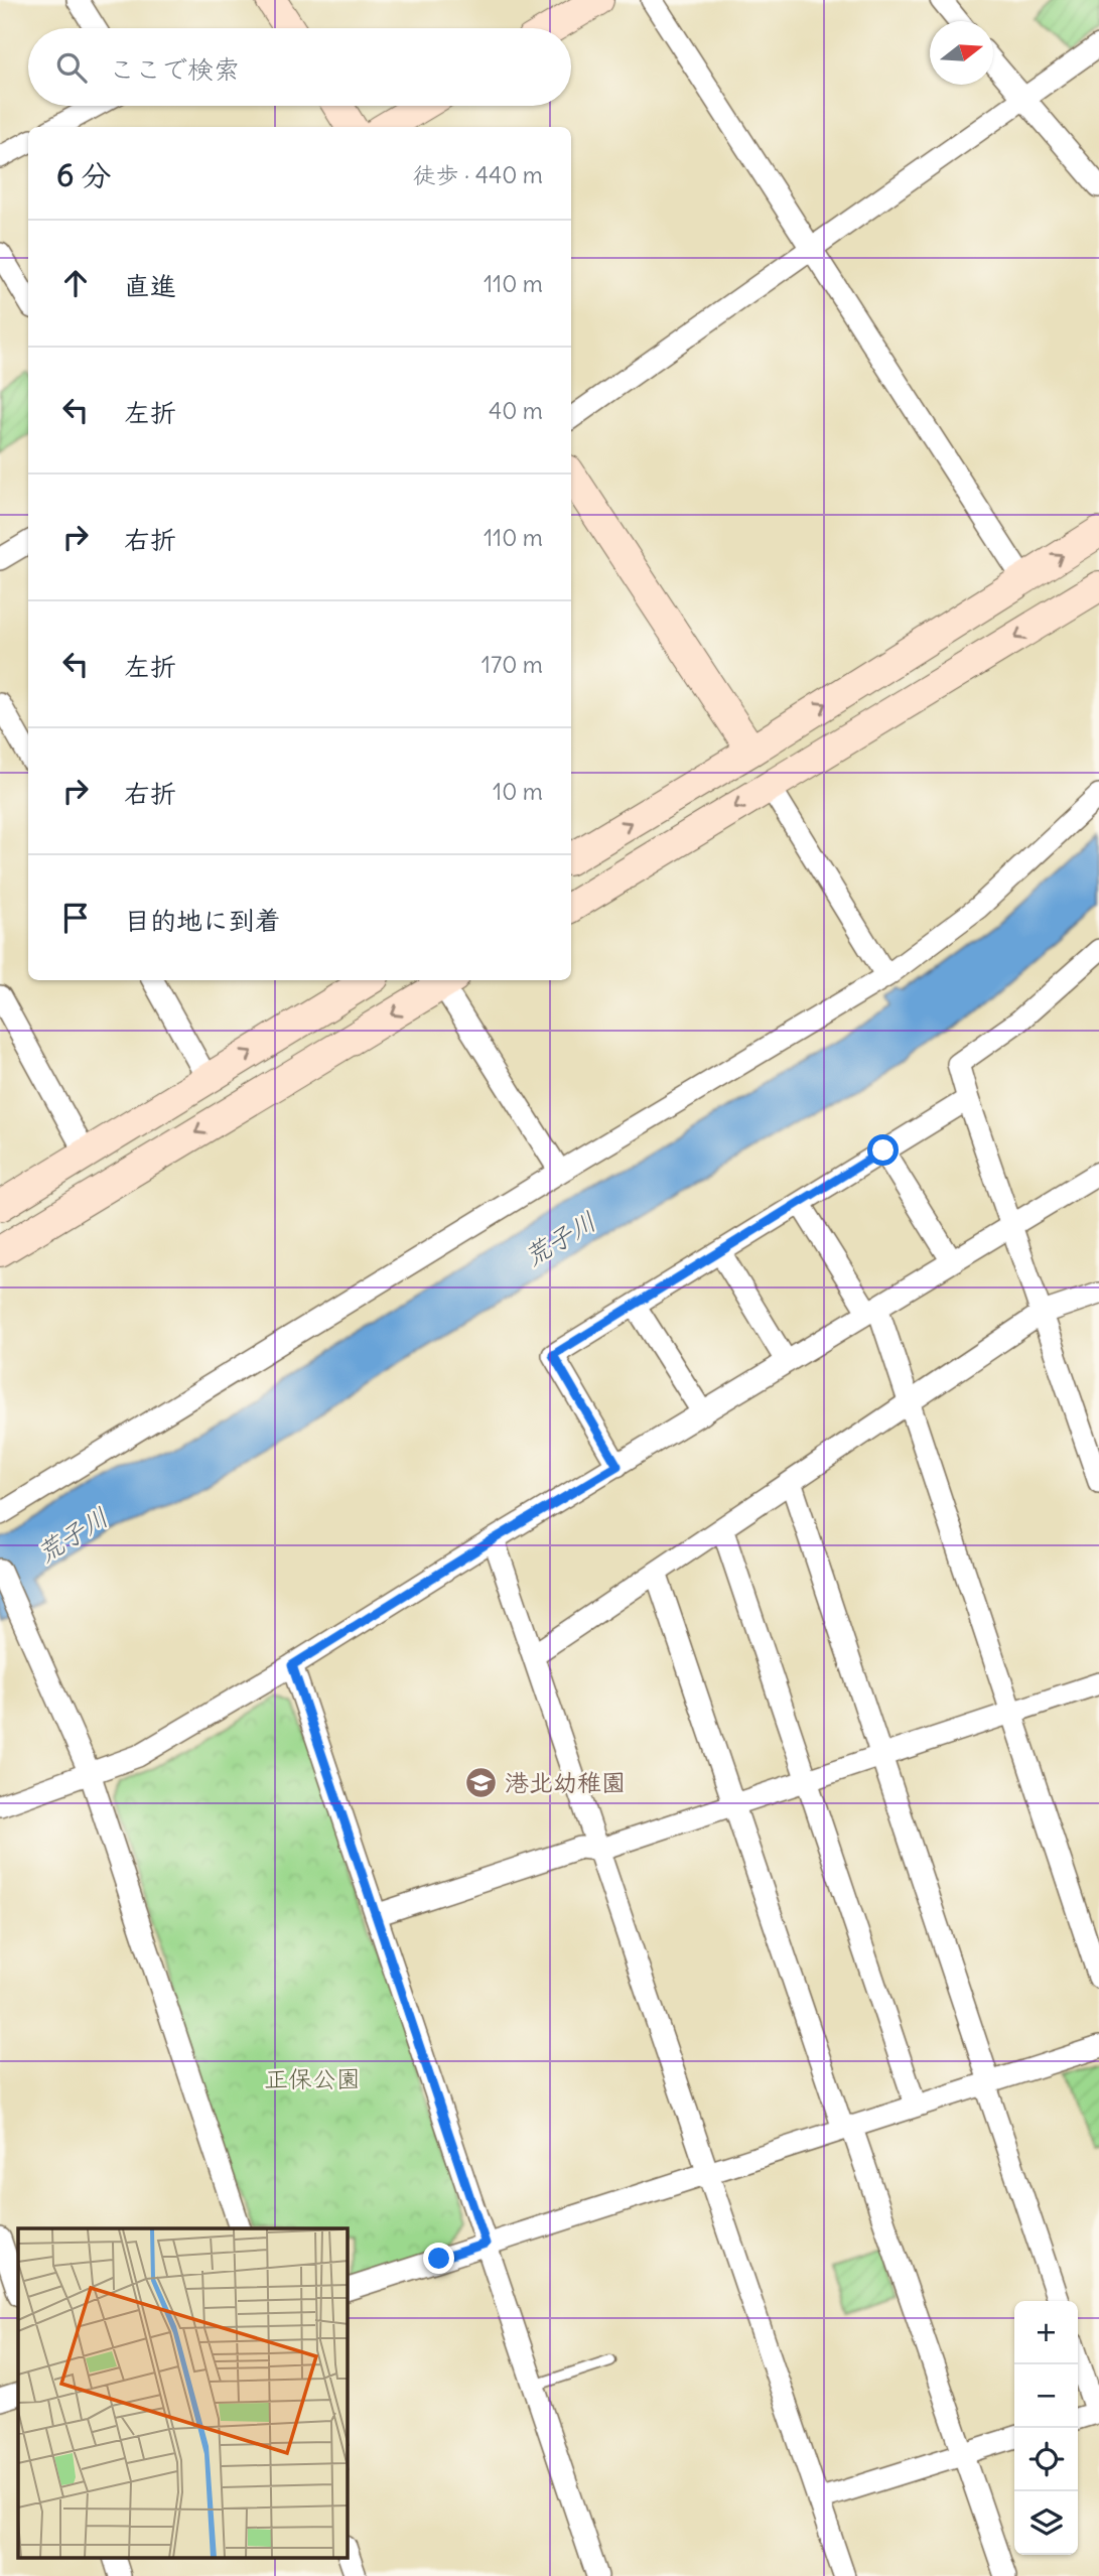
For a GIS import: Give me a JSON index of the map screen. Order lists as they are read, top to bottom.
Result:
{
  "water": ["荒子川"],
  "parks": ["正保公園"],
  "places": {
    "school or university": ["港北幼稚園"]
  },
  "north": "right",
  "page": {
    "search": "ここで検索",
    "heading": ["6 分", "徒歩 · 440 m"],
    "list": [
      ["直進", "110 m"],
      ["左折", "40 m"],
      ["右折", "110 m"],
      ["左折", "170 m"],
      ["右折", "10 m"],
      "目的地に到着"
    ],
    "map_buttons": ["+", "−"]
  }
}
